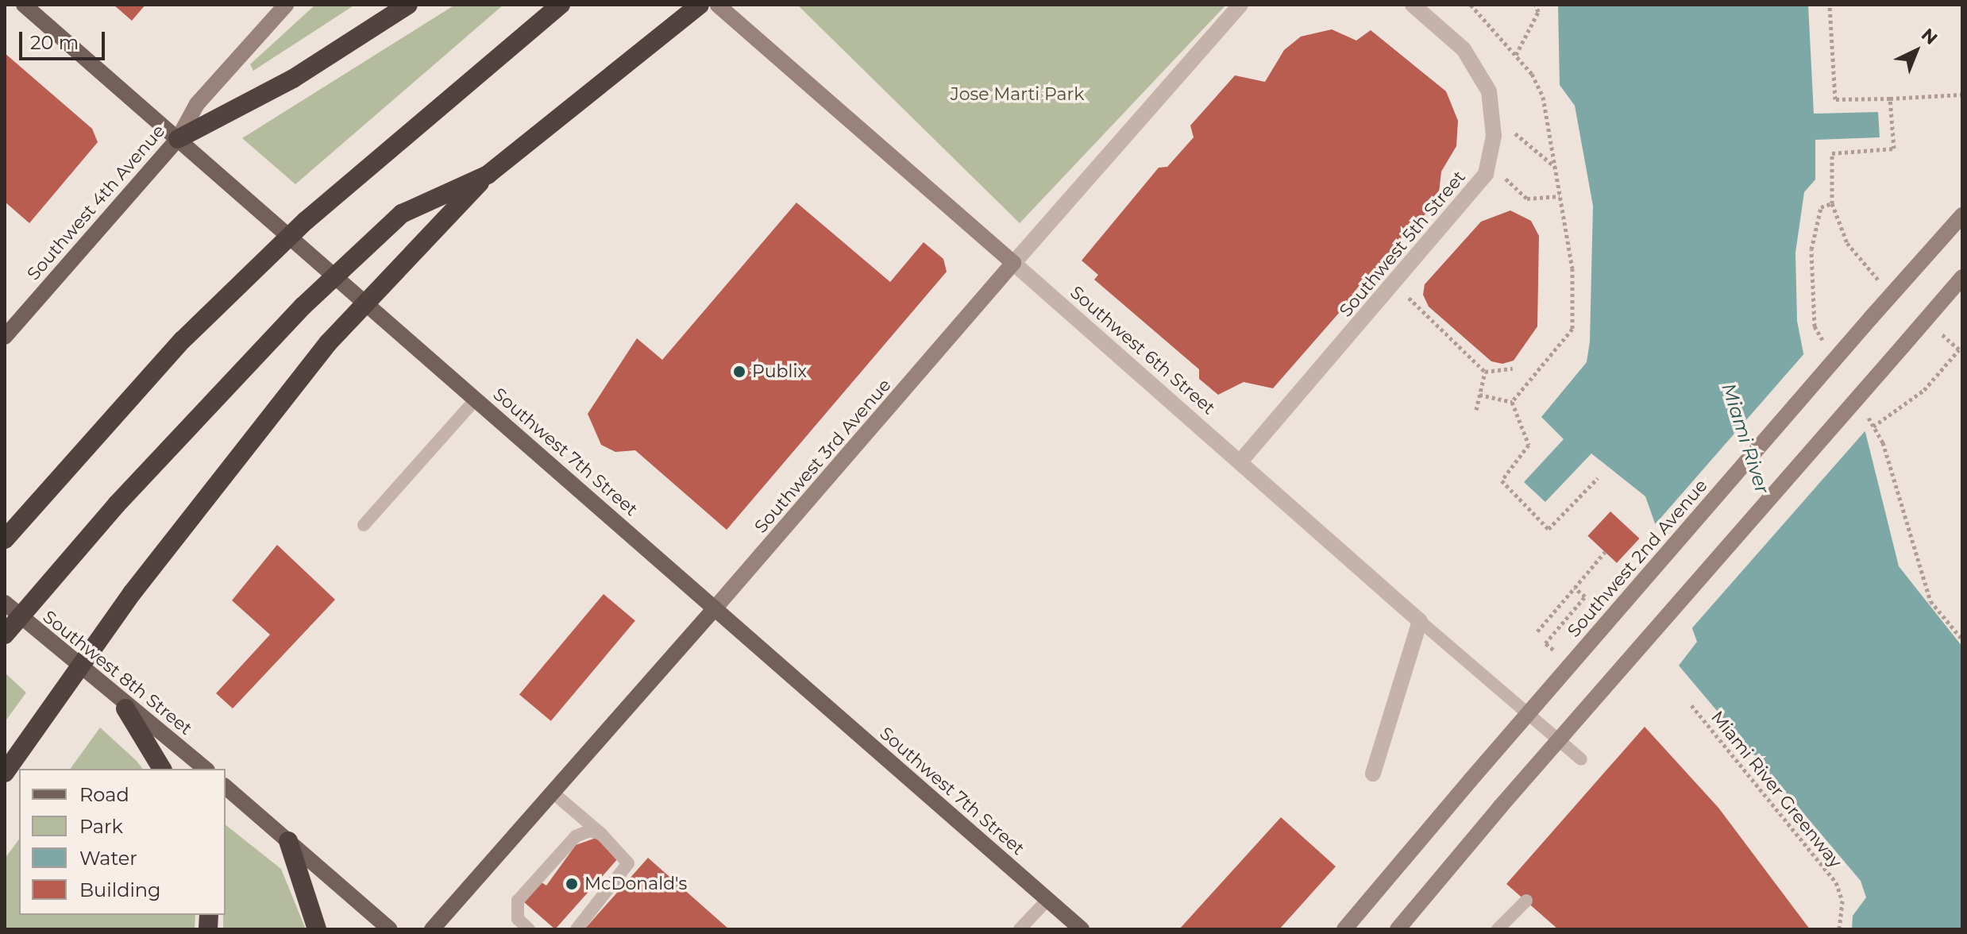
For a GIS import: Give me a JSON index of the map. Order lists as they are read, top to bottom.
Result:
{
  "streets": {
    "main road": [
      "Southwest 4th Avenue",
      "Southwest 7th Street",
      "Southwest 3rd Avenue",
      "Southwest 8th Street"
    ],
    "street": ["Southwest 5th Street", "Southwest 6th Street", "Southwest 2nd Avenue"],
    "path": ["Miami River Greenway"]
  },
  "crossings": [
    ["Southwest 4th Avenue", "Southwest 7th Street"],
    ["Southwest 5th Street", "Southwest 6th Street"],
    ["Southwest 6th Street", "Southwest 3rd Avenue"],
    ["Southwest 7th Street", "Southwest 3rd Avenue"]
  ],
  "water": ["Miami River"],
  "parks": ["Jose Marti Park"],
  "places": ["Publix", "McDonald's"],
  "legend": [
    "Road",
    "Park",
    "Water",
    "Building"
  ],
  "scale_bar": "20 m",
  "north": "top right"
}
